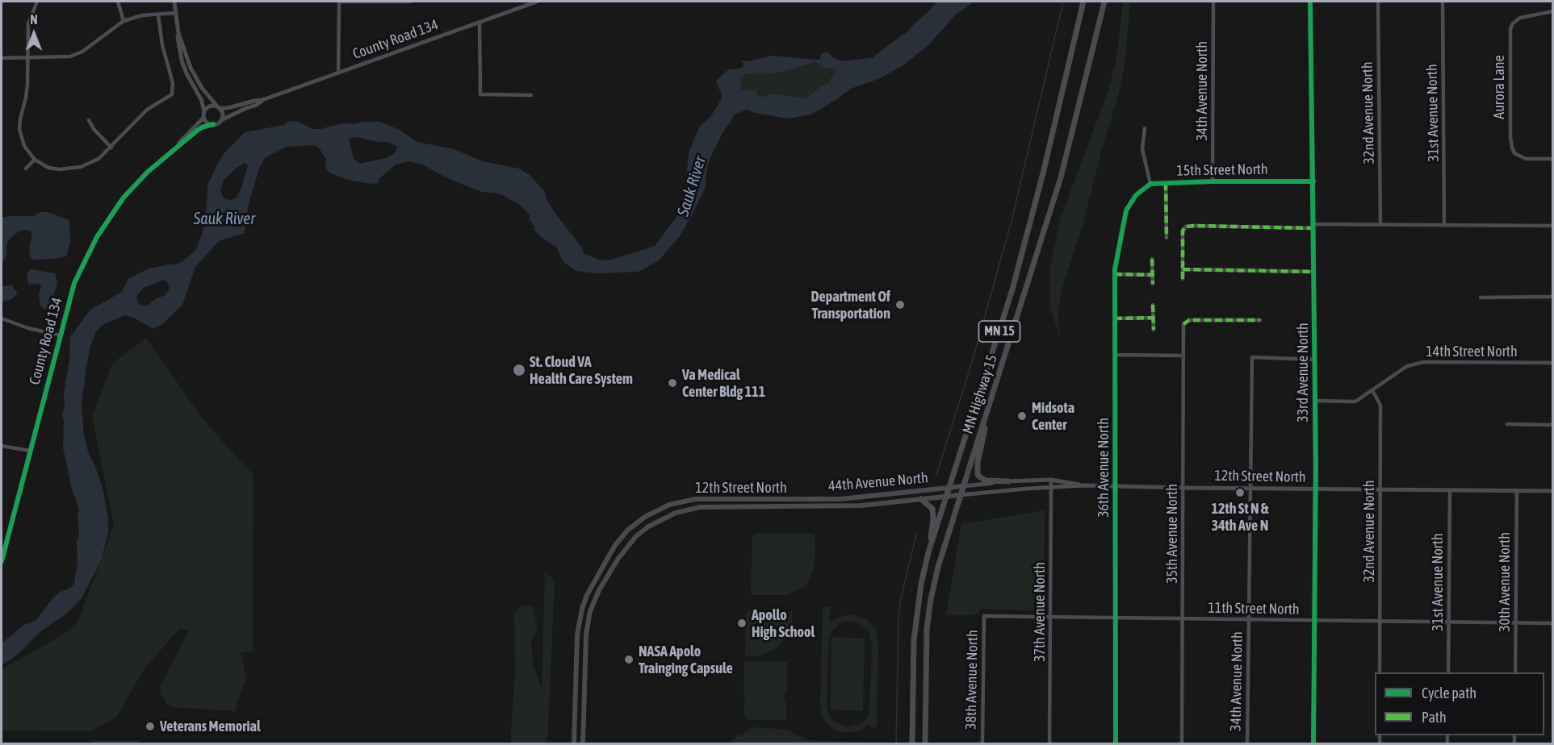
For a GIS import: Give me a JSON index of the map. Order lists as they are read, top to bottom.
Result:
{
  "streets": {
    "highway": ["MN 15", "MN Highway 15"],
    "main road": ["12th Street North", "44th Avenue North"],
    "street": [
      "County Road 134",
      "Aurora Lane",
      "34th Avenue North",
      "32nd Avenue North",
      "31st Avenue North",
      "15th Street North",
      "14th Street North",
      "33rd Avenue North",
      "36th Avenue North",
      "35th Avenue North",
      "30th Avenue North",
      "11th Street North",
      "37th Avenue North",
      "38th Avenue North"
    ]
  },
  "crossings": [
    ["34th Avenue North", "15th Street North"],
    ["34th Avenue North", "33rd Avenue North"],
    ["34th Avenue North", "12th Street North"],
    ["34th Avenue North", "11th Street North"],
    ["32nd Avenue North", "14th Street North"],
    ["32nd Avenue North", "12th Street North"],
    ["32nd Avenue North", "11th Street North"],
    ["31st Avenue North", "12th Street North"],
    ["31st Avenue North", "11th Street North"],
    ["15th Street North", "33rd Avenue North"],
    ["15th Street North", "36th Avenue North"],
    ["14th Street North", "33rd Avenue North"],
    ["33rd Avenue North", "12th Street North"],
    ["33rd Avenue North", "11th Street North"],
    ["MN Highway 15", "12th Street North"],
    ["MN Highway 15", "44th Avenue North"],
    ["36th Avenue North", "12th Street North"],
    ["36th Avenue North", "11th Street North"],
    ["12th Street North", "44th Avenue North"],
    ["12th Street North", "35th Avenue North"],
    ["12th Street North", "30th Avenue North"],
    ["12th Street North", "37th Avenue North"],
    ["35th Avenue North", "11th Street North"],
    ["30th Avenue North", "11th Street North"],
    ["11th Street North", "37th Avenue North"],
    ["11th Street North", "38th Avenue North"]
  ],
  "water": ["Sauk River"],
  "places": [
    "Department Of Transportation",
    "St. Cloud VA Health Care System",
    "Va Medical Center Bldg 111",
    "Midsota Center",
    "12th St N & 34th Ave N",
    "Apollo High School",
    "NASA Apolo Trainging Capsule",
    "Veterans Memorial"
  ],
  "legend": ["Cycle path", "Path"],
  "north": "top"
}
